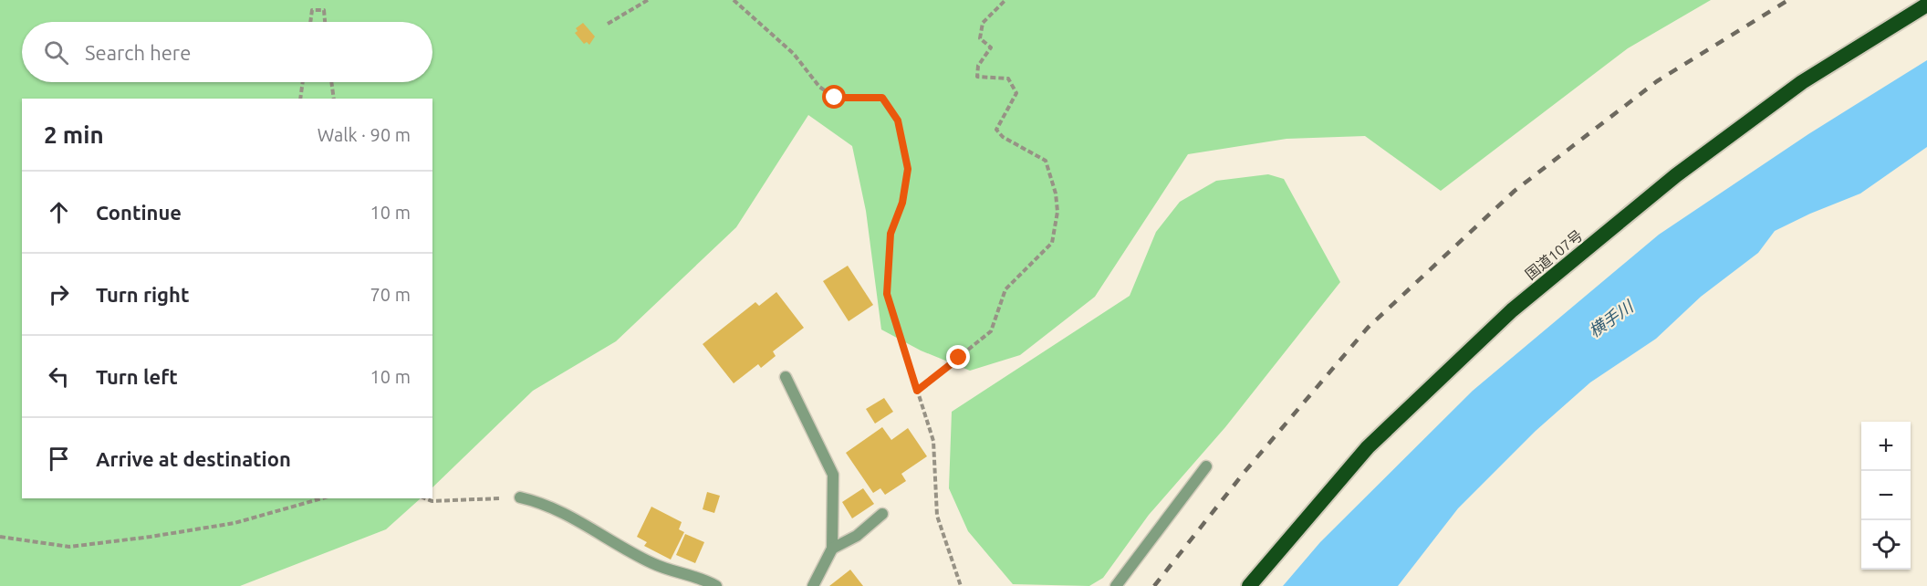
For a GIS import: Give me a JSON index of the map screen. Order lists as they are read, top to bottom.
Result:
{
  "streets": {
    "highway": ["国道107号"]
  },
  "water": ["横手川"],
  "page": {
    "search": "Search here",
    "heading": ["2 min", "Walk · 90 m"],
    "list": [
      ["Continue", "10 m"],
      ["Turn right", "70 m"],
      ["Turn left", "10 m"],
      "Arrive at destination"
    ],
    "map_buttons": ["+", "−"]
  }
}
